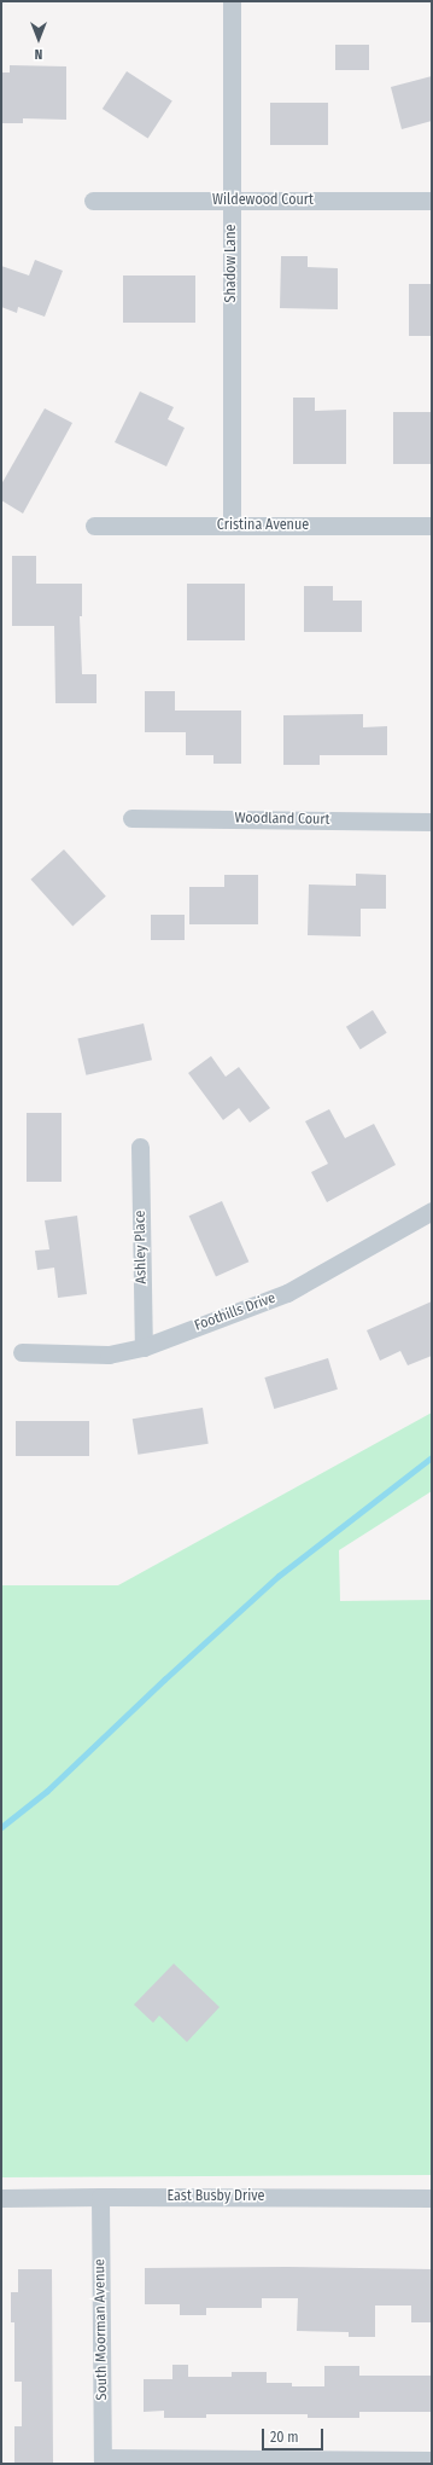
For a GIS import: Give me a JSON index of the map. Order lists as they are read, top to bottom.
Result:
{
  "streets": {
    "street": [
      "Wildewood Court",
      "Shadow Lane",
      "Cristina Avenue",
      "Woodland Court",
      "Ashley Place",
      "Foothills Drive",
      "East Busby Drive",
      "South Moorman Avenue"
    ]
  },
  "crossings": [
    ["Wildewood Court", "Shadow Lane"],
    ["Shadow Lane", "Cristina Avenue"],
    ["Ashley Place", "Foothills Drive"],
    ["East Busby Drive", "South Moorman Avenue"]
  ],
  "scale_bar": "20 m",
  "north": "bottom"
}
